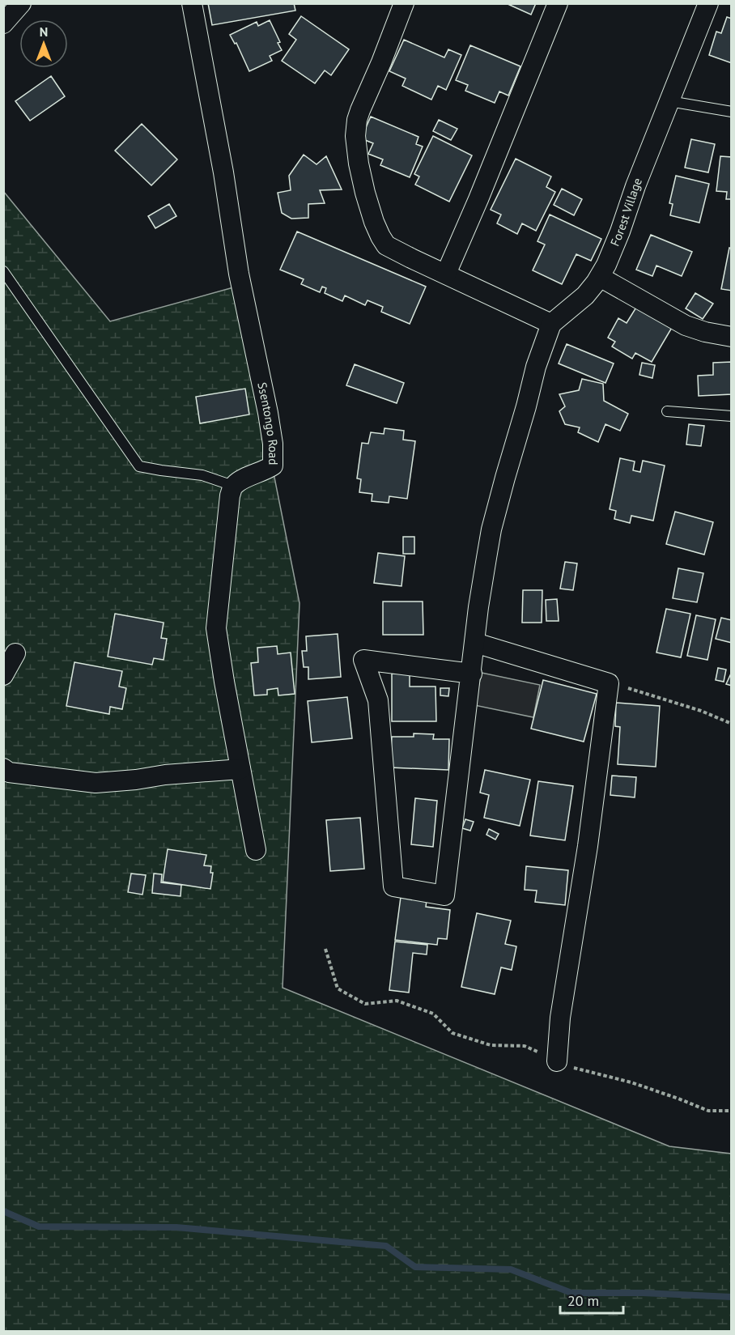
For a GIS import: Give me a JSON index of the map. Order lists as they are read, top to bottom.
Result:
{
  "streets": {
    "street": ["Forest Village", "Ssentongo Road"]
  },
  "scale_bar": "20 m",
  "north": "top"
}
